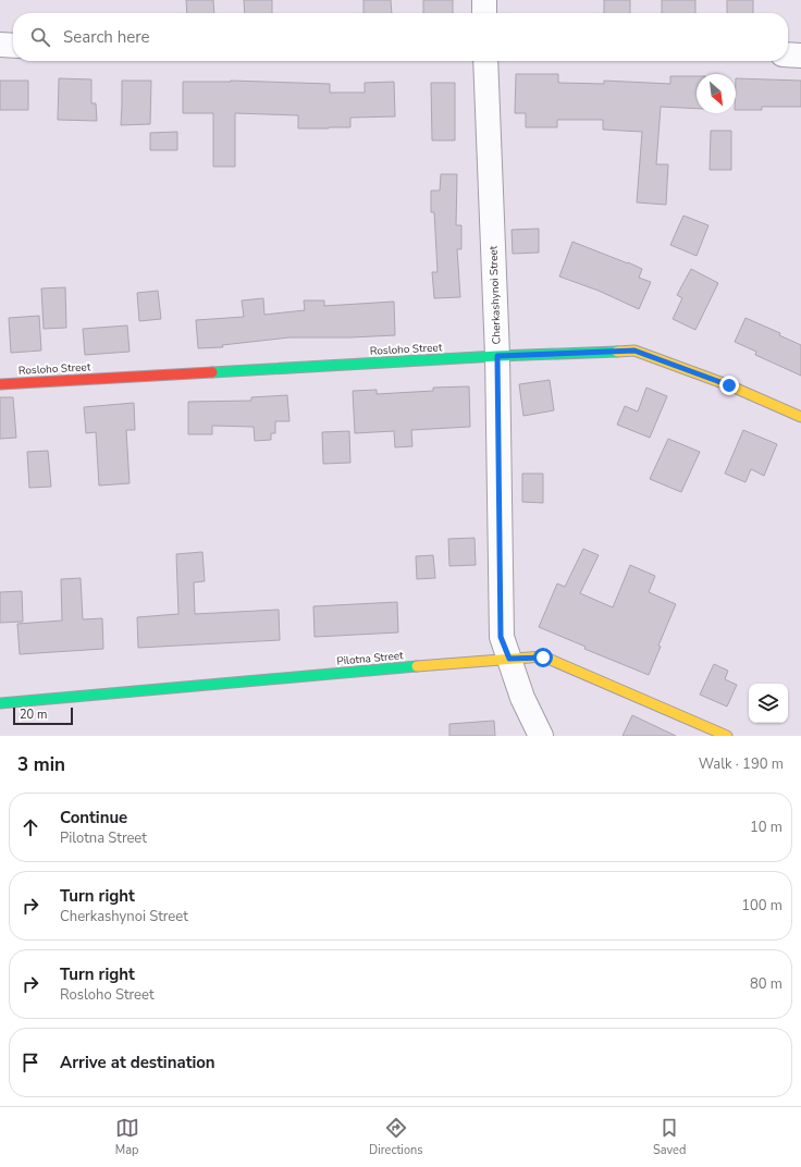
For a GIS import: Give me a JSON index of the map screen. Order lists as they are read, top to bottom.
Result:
{
  "streets": {
    "street": ["Cherkashynoi Street", "Rosloho Street", "Pilotna Street"]
  },
  "crossings": [
    ["Cherkashynoi Street", "Rosloho Street"],
    ["Cherkashynoi Street", "Pilotna Street"]
  ],
  "scale_bar": "20 m",
  "north": "bottom right",
  "page": {
    "search": "Search here",
    "scale": "20 m",
    "heading": ["3 min", "Walk · 190 m"],
    "list": [
      ["Continue", "Pilotna Street", "10 m"],
      ["Turn right", "Cherkashynoi Street", "100 m"],
      ["Turn right", "Rosloho Street", "80 m"],
      "Arrive at destination"
    ],
    "nav": ["Map", "Directions", "Saved"]
  }
}
